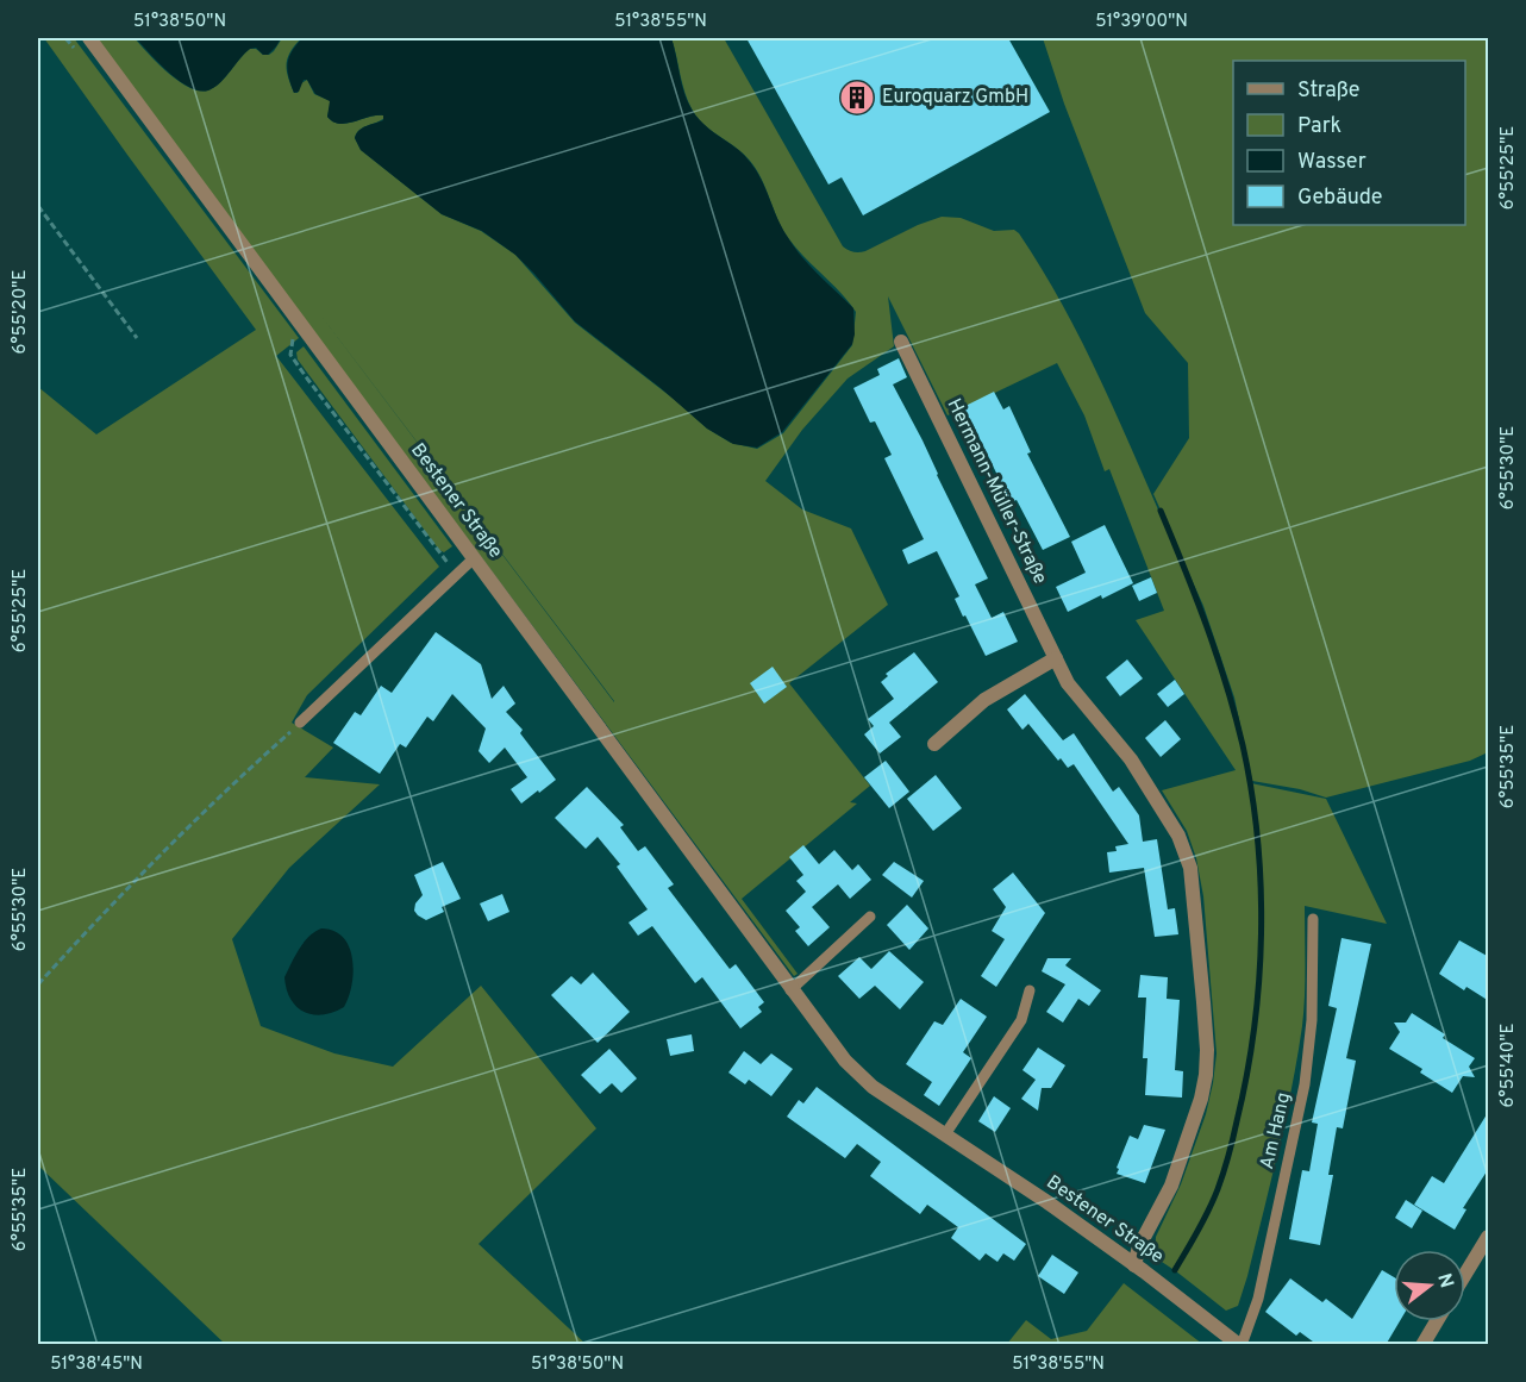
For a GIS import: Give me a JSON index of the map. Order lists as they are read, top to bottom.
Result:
{
  "streets": {
    "street": ["Hermann-Müller-Straße", "Bestener Straße"],
    "lane": ["Am Hang"]
  },
  "crossings": [
    ["Hermann-Müller-Straße", "Bestener Straße"],
    ["Bestener Straße", "Am Hang"]
  ],
  "places": {
    "building": ["Euroquarz GmbH"]
  },
  "legend": [
    "Straße",
    "Park",
    "Wasser",
    "Gebäude"
  ],
  "north": "right",
  "coordinates": [
    "51°38'50\"N",
    "51°38'55\"N",
    "51°39'00\"N",
    "6°55'25\"E",
    "6°55'20\"E",
    "6°55'30\"E",
    "6°55'35\"E",
    "6°55'40\"E",
    "51°38'45\"N"
  ]
}
